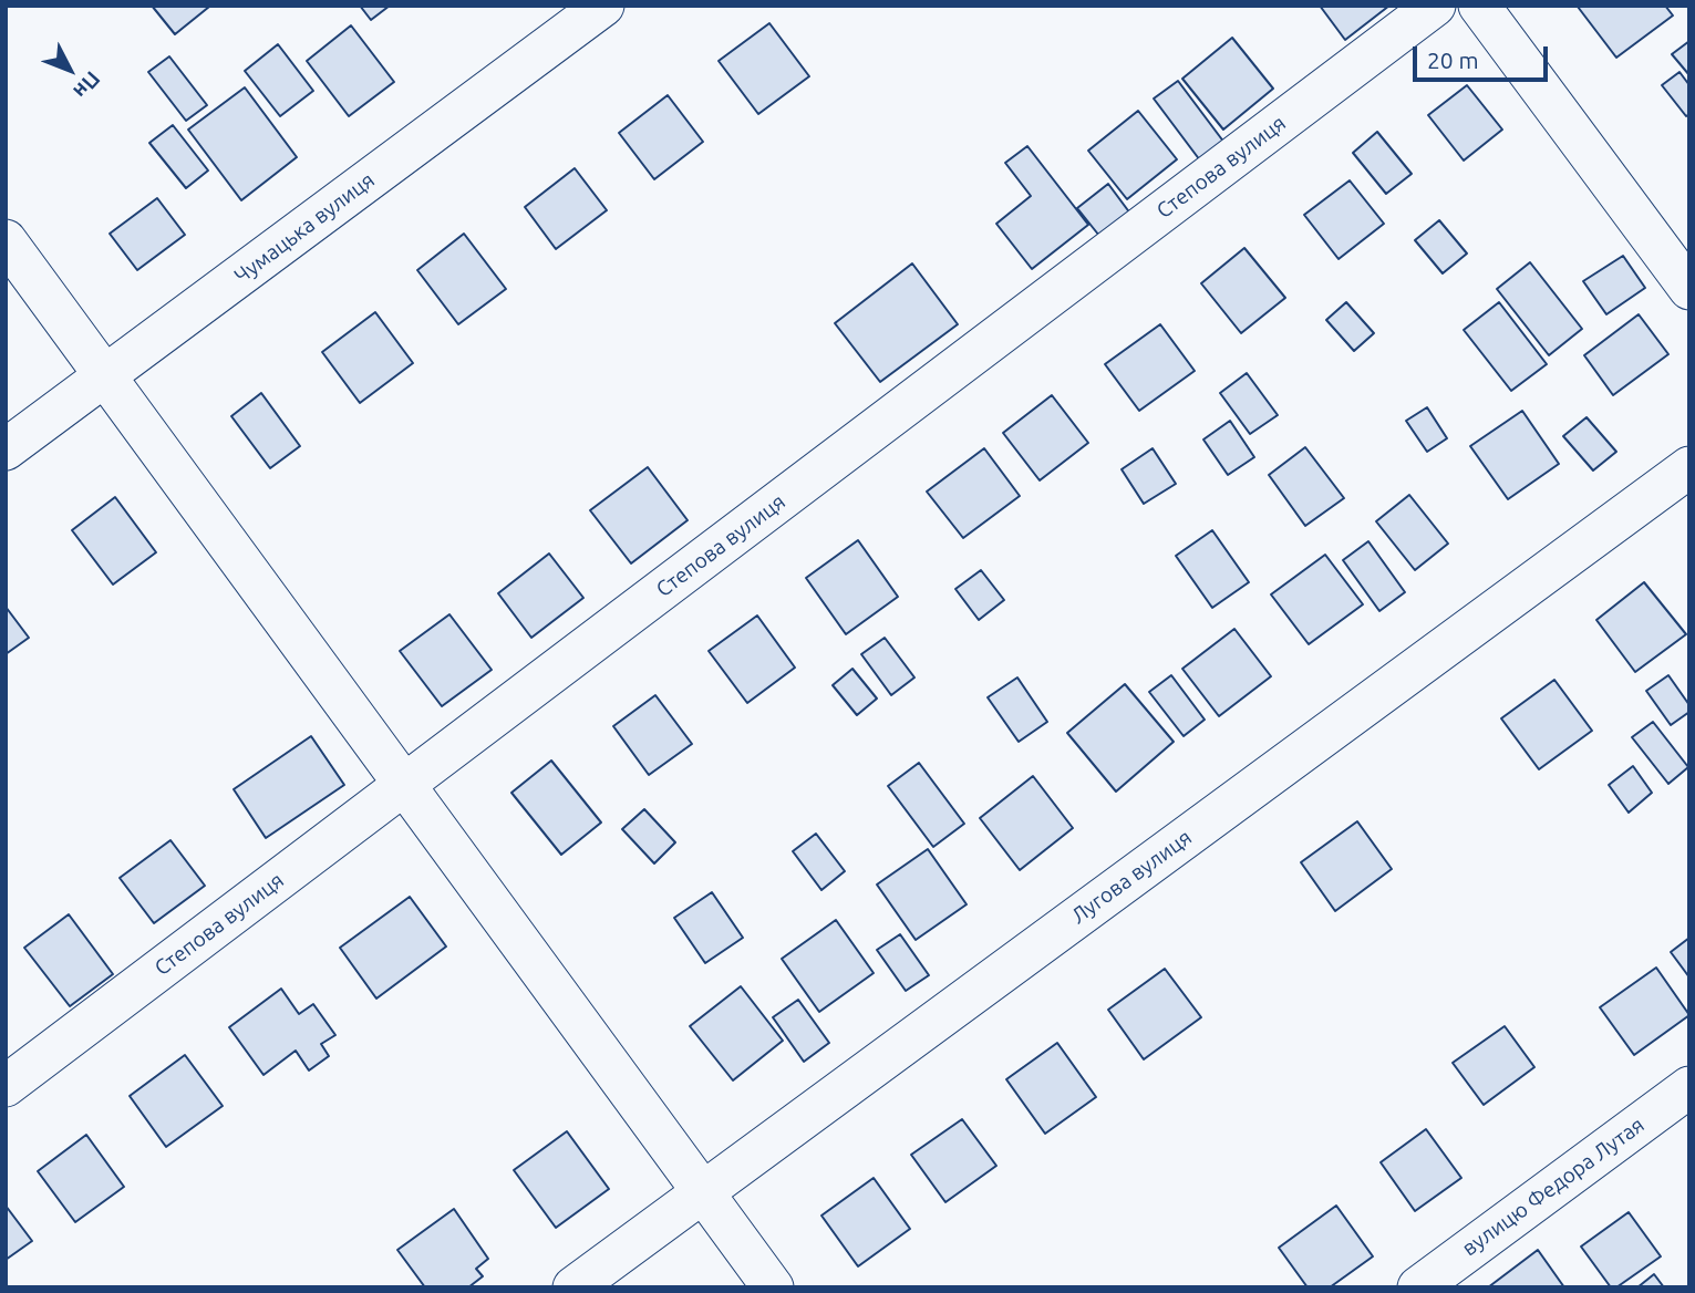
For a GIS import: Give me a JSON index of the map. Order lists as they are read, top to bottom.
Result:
{
  "streets": {
    "street": [
      "Степова вулиця",
      "Чумацька вулиця",
      "Лугова вулиця",
      "вулицю Федора Лутая"
    ]
  },
  "scale_bar": "20 m",
  "north": "bottom right"
}
